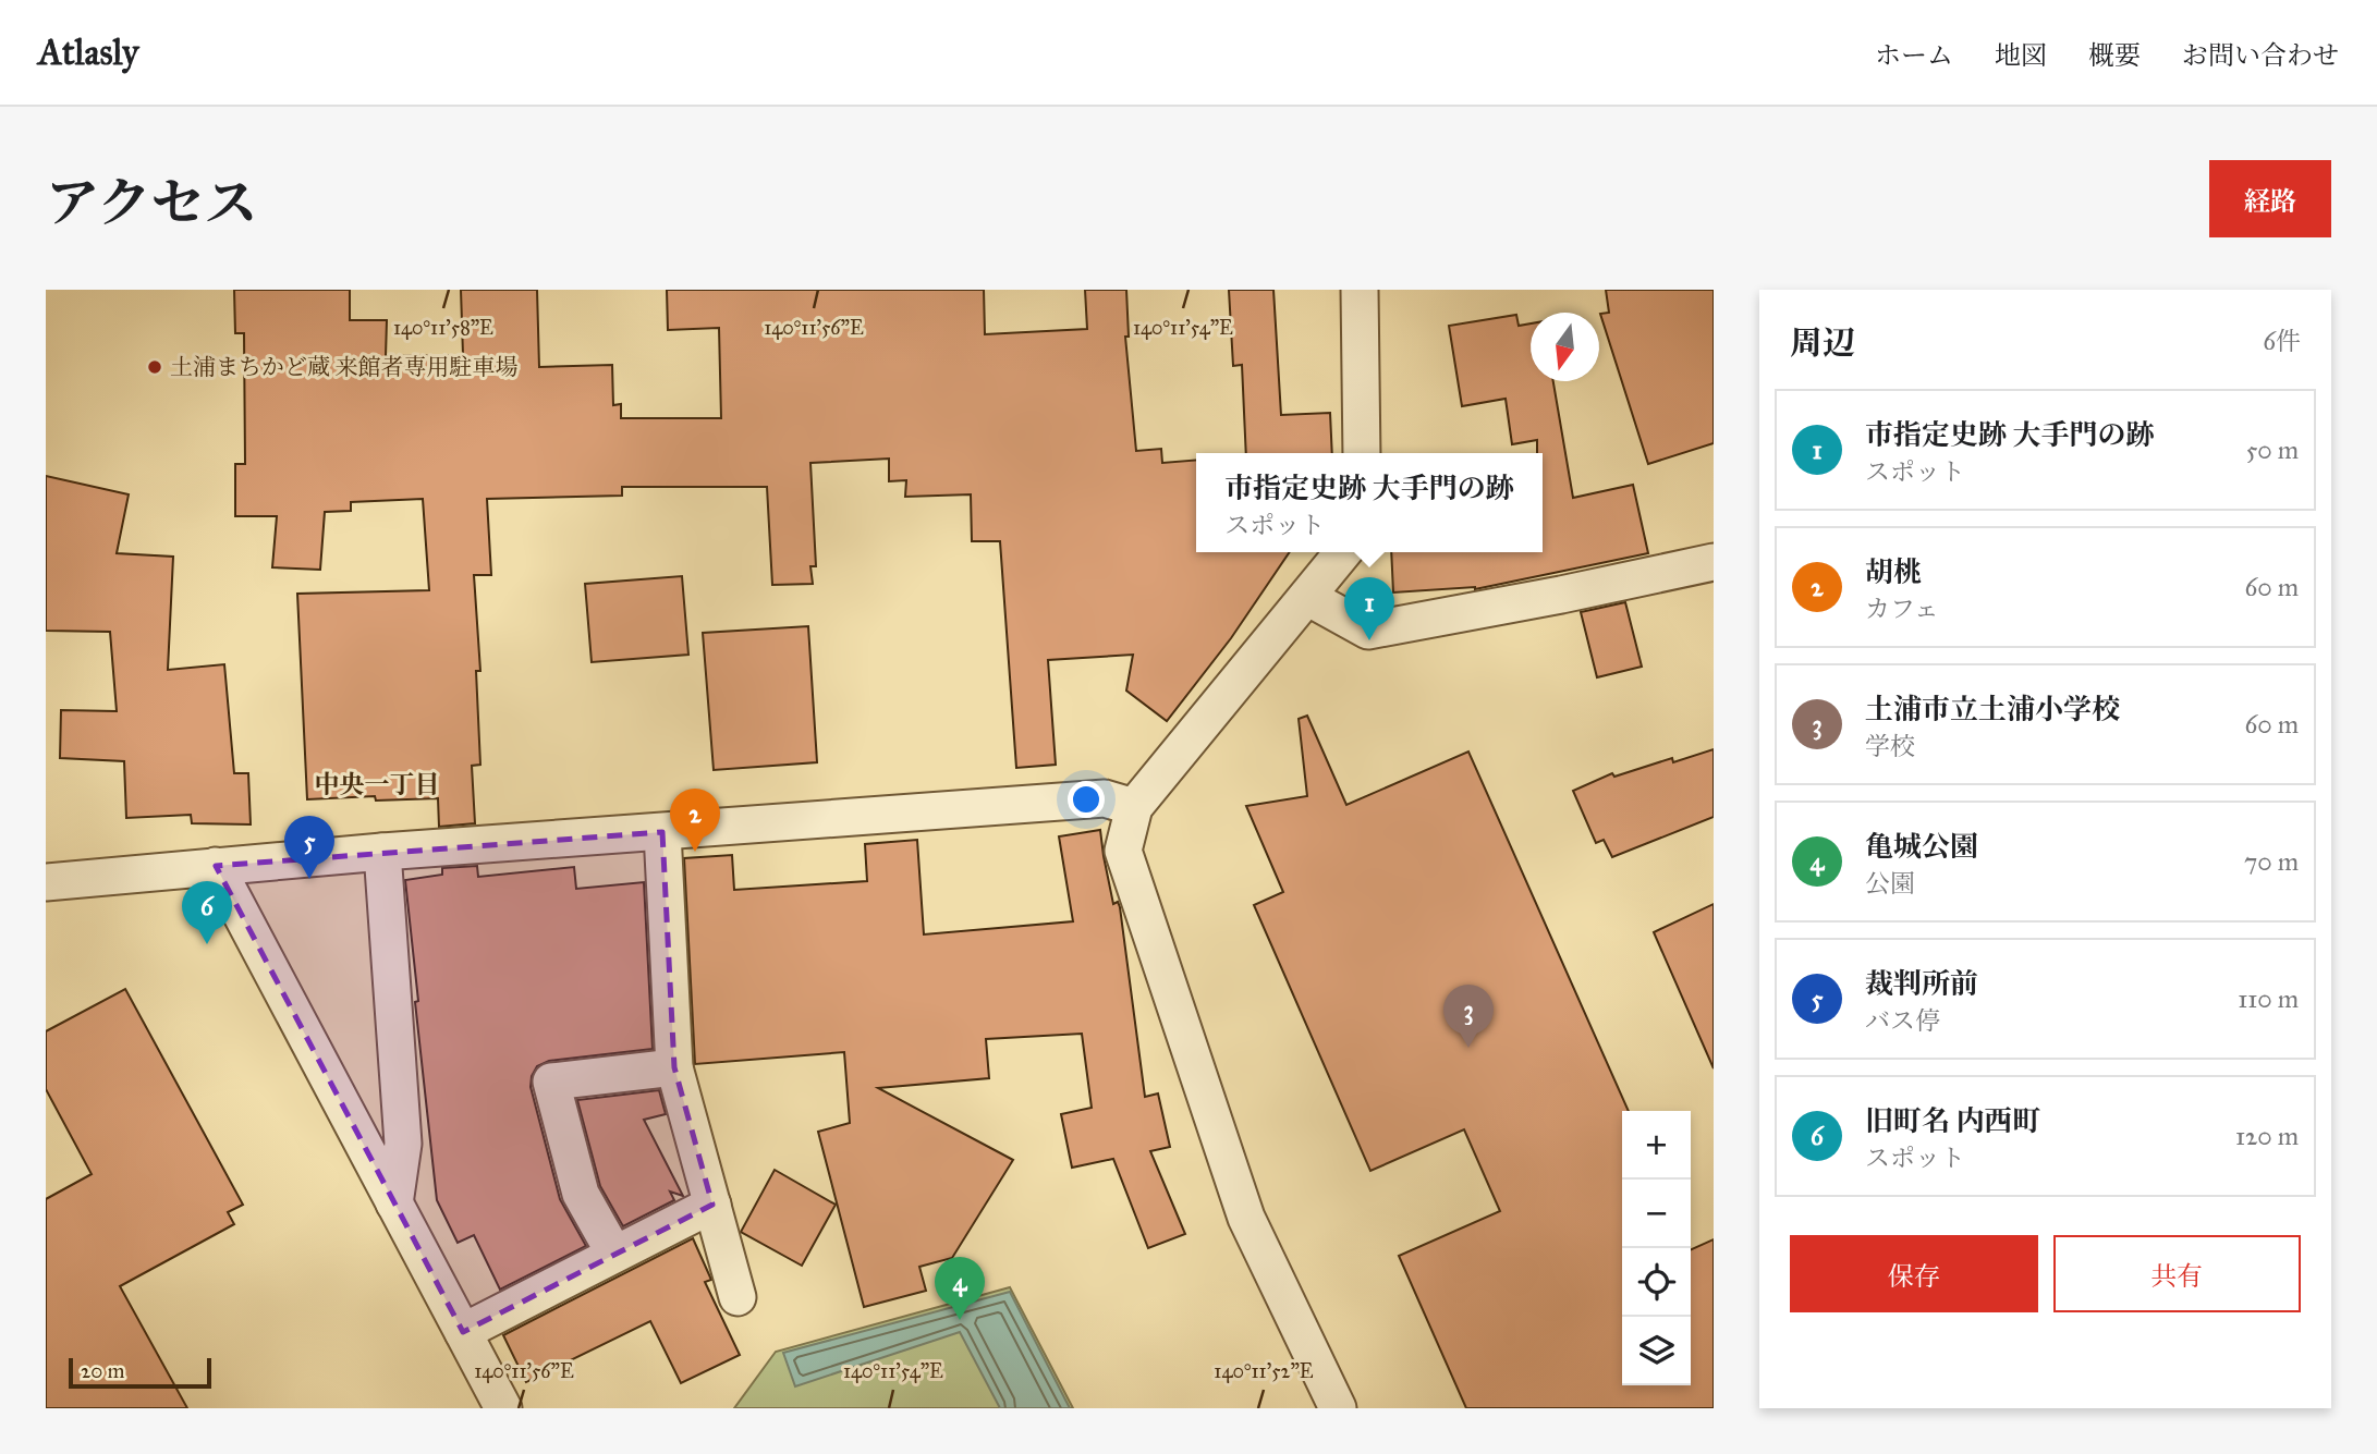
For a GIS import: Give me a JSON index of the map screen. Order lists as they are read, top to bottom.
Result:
{
  "districts": ["中央一丁目"],
  "places": ["土浦まちかど蔵 来館者専用駐車場"],
  "scale_bar": "20 m",
  "north": "bottom",
  "page": {
    "header": "Atlasly",
    "nav": [
      "ホーム",
      "地図",
      "概要",
      "お問い合わせ"
    ],
    "title": "アクセス",
    "buttons": [
      "経路",
      ["保存", "共有"]
    ],
    "heading": ["周辺", "6件"],
    "list": [
      {
        "mark": "1",
        "name": "市指定史跡 大手門の跡",
        "note": "スポット",
        "value": "50 m"
      },
      {
        "mark": "2",
        "name": "胡桃",
        "note": "カフェ",
        "value": "60 m"
      },
      {
        "mark": "3",
        "name": "土浦市立土浦小学校",
        "note": "学校",
        "value": "60 m"
      },
      {
        "mark": "4",
        "name": "亀城公園",
        "note": "公園",
        "value": "70 m"
      },
      {
        "mark": "5",
        "name": "裁判所前",
        "note": "バス停",
        "value": "110 m"
      },
      {
        "mark": "6",
        "name": "旧町名 内西町",
        "note": "スポット",
        "value": "120 m"
      }
    ],
    "popup": ["市指定史跡 大手門の跡", "スポット"],
    "pins": [
      "1",
      "2",
      "5",
      "6",
      "3",
      "4"
    ],
    "map_buttons": ["+", "−"],
    "scale": "20 m"
  },
  "coordinates": [
    "140°11'58\"E",
    "140°11'56\"E",
    "140°11'54\"E",
    "140°11'52\"E"
  ]
}
